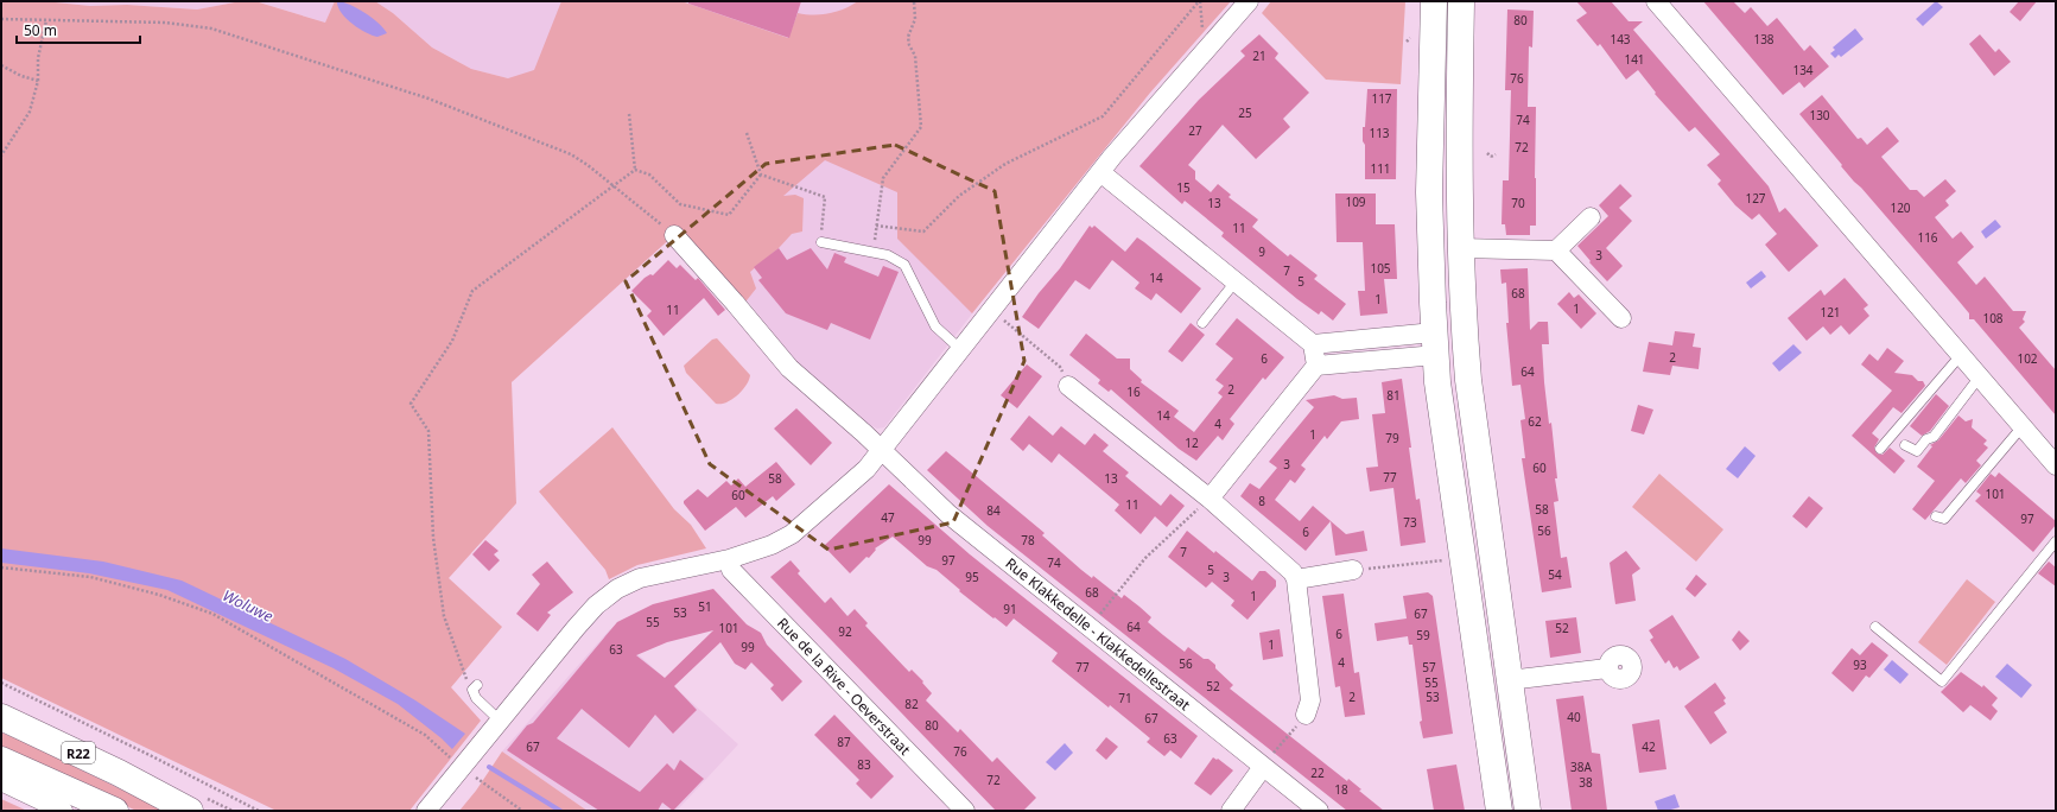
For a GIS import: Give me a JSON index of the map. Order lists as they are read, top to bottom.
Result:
{
  "streets": {
    "main road": ["R22"],
    "street": ["Rue Klakkedelle - Klakkedellestraat", "Rue de la Rive - Oeverstraat"]
  },
  "water": ["Woluwe"],
  "house_numbers": [
    "80",
    "143",
    "138",
    "21",
    "141",
    "134",
    "76",
    "117",
    "25",
    "130",
    "74",
    "27",
    "113",
    "72",
    "111",
    "15",
    "127",
    "109",
    "13",
    "70",
    "120",
    "11",
    "116",
    "9",
    "3",
    "105",
    "7",
    "14",
    "5",
    "68",
    "1",
    "1",
    "11",
    "121",
    "108",
    "2",
    "6",
    "102",
    "64",
    "2",
    "16",
    "81",
    "14",
    "62",
    "4",
    "1",
    "79",
    "12",
    "3",
    "60",
    "77",
    "58",
    "13",
    "101",
    "60",
    "8",
    "11",
    "58",
    "84",
    "47",
    "97",
    "73",
    "56",
    "6",
    "99",
    "78",
    "7",
    "97",
    "74",
    "5",
    "54",
    "95",
    "3",
    "68",
    "1",
    "51",
    "91",
    "53",
    "67",
    "55",
    "64",
    "101",
    "52",
    "92",
    "6",
    "59",
    "1",
    "99",
    "63",
    "4",
    "56",
    "93",
    "77",
    "57",
    "55",
    "52",
    "2",
    "53",
    "71",
    "82",
    "40",
    "67",
    "80",
    "63",
    "87",
    "67",
    "42",
    "76",
    "83",
    "38A",
    "22",
    "72",
    "38",
    "18"
  ],
  "scale_bar": "50 m"
}
